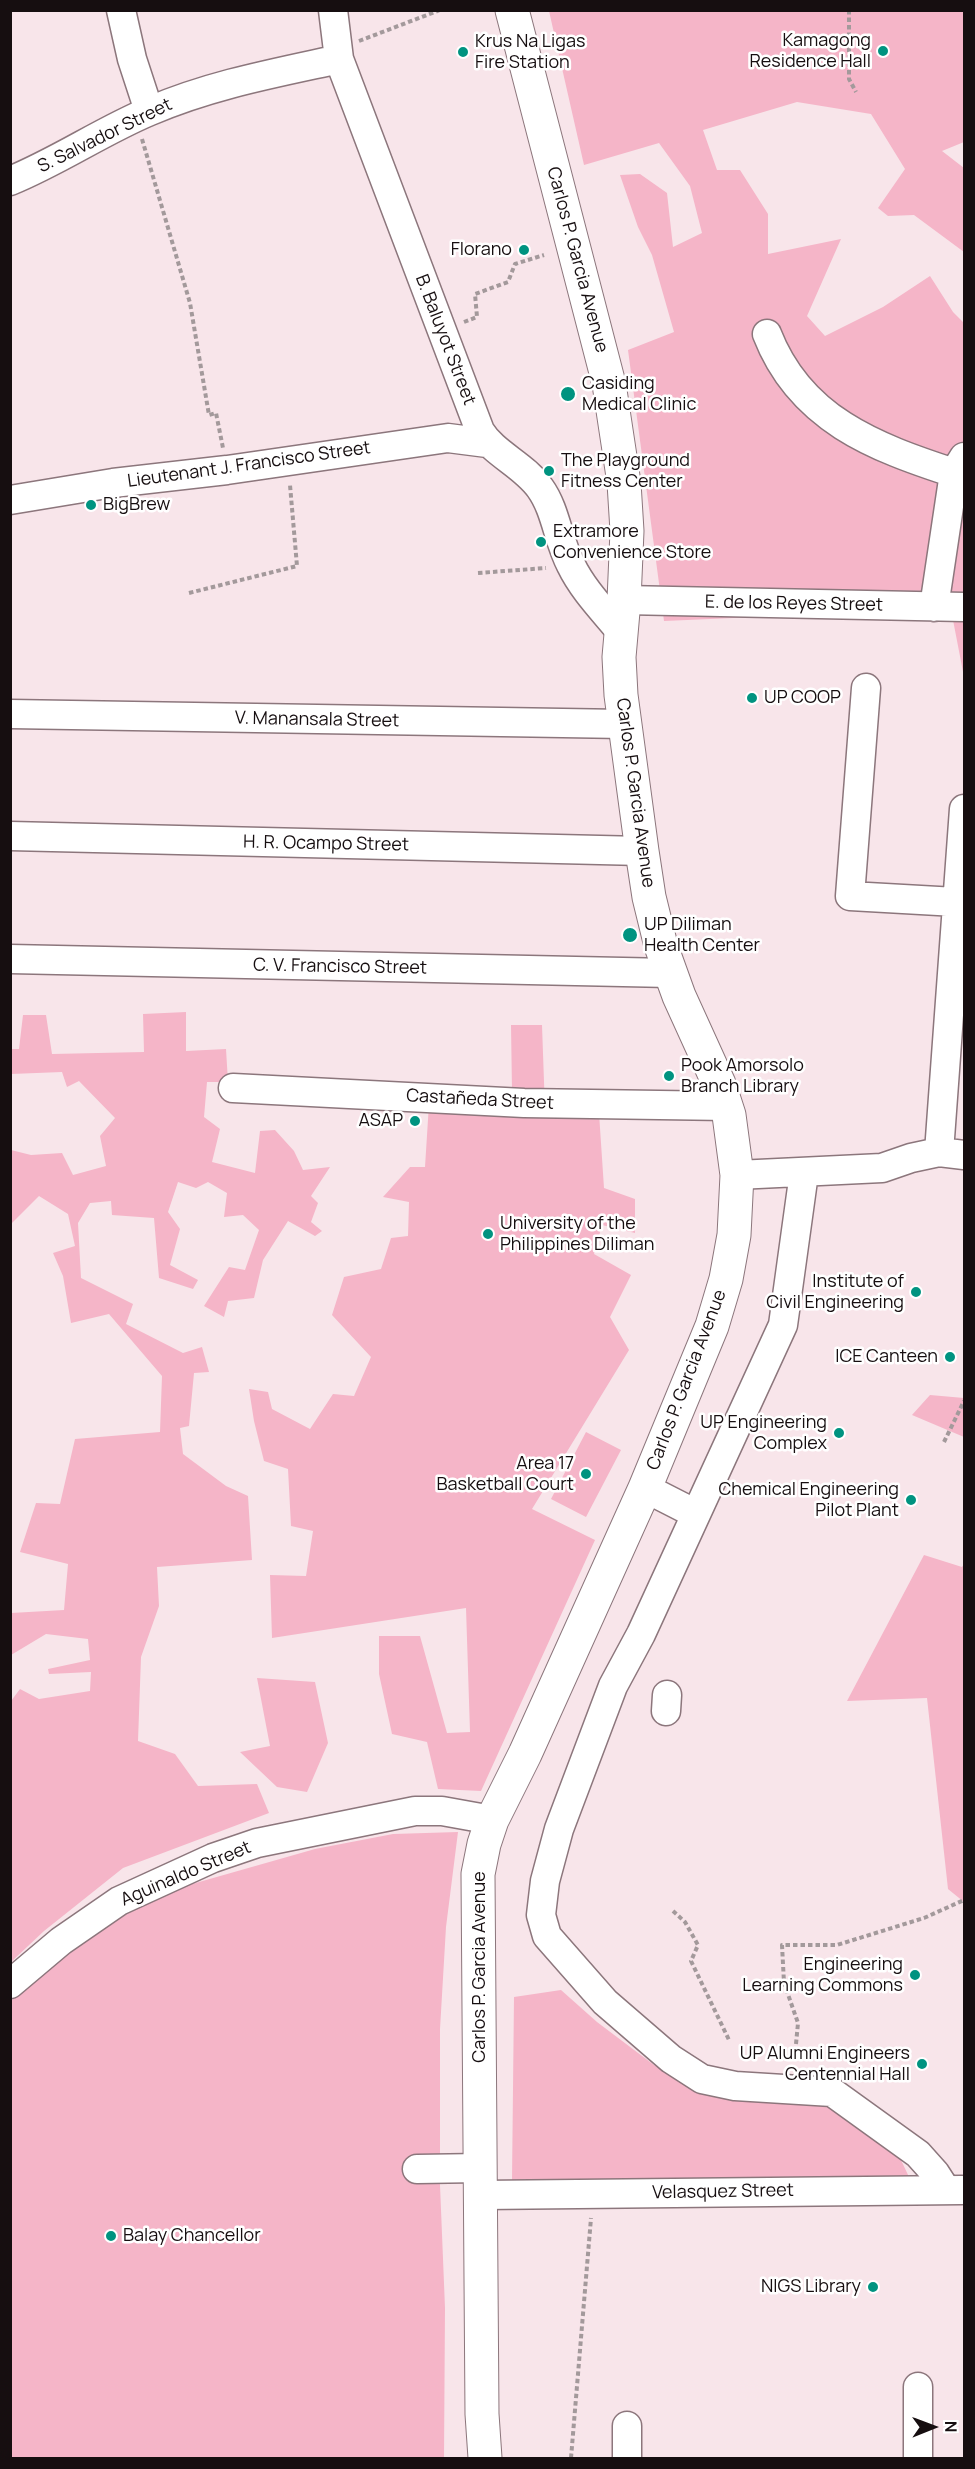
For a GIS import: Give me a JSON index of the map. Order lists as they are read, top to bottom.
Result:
{
  "streets": {
    "main road": ["Carlos P. Garcia Avenue"],
    "street": [
      "S. Salvador Street",
      "B. Baluyot Street",
      "Lieutenant J. Francisco Street",
      "E. de los Reyes Street",
      "V. Manansala Street",
      "H. R. Ocampo Street",
      "C. V. Francisco Street",
      "Castañeda Street",
      "Aguinaldo Street",
      "Velasquez Street"
    ]
  },
  "crossings": [
    ["S. Salvador Street", "B. Baluyot Street"],
    ["Carlos P. Garcia Avenue", "B. Baluyot Street"],
    ["Carlos P. Garcia Avenue", "E. de los Reyes Street"],
    ["Carlos P. Garcia Avenue", "V. Manansala Street"],
    ["Carlos P. Garcia Avenue", "H. R. Ocampo Street"],
    ["Carlos P. Garcia Avenue", "C. V. Francisco Street"],
    ["Carlos P. Garcia Avenue", "Castañeda Street"],
    ["Carlos P. Garcia Avenue", "Aguinaldo Street"],
    ["Carlos P. Garcia Avenue", "Velasquez Street"],
    ["B. Baluyot Street", "Lieutenant J. Francisco Street"]
  ],
  "places": [
    "Kamagong Residence Hall",
    "Krus Na Ligas Fire Station",
    "Florano",
    "Casiding Medical Clinic",
    "The Playground Fitness Center",
    "BigBrew",
    "Extramore Convenience Store",
    "UP COOP",
    "UP Diliman Health Center",
    "Pook Amorsolo Branch Library",
    "ASAP",
    "University of the Philippines Diliman",
    "Institute of Civil Engineering",
    "ICE Canteen",
    "UP Engineering Complex",
    "Area 17 Basketball Court",
    "Chemical Engineering Pilot Plant",
    "Engineering Learning Commons",
    "UP Alumni Engineers Centennial Hall",
    "Balay Chancellor",
    "NIGS Library"
  ],
  "north": "right"
}
